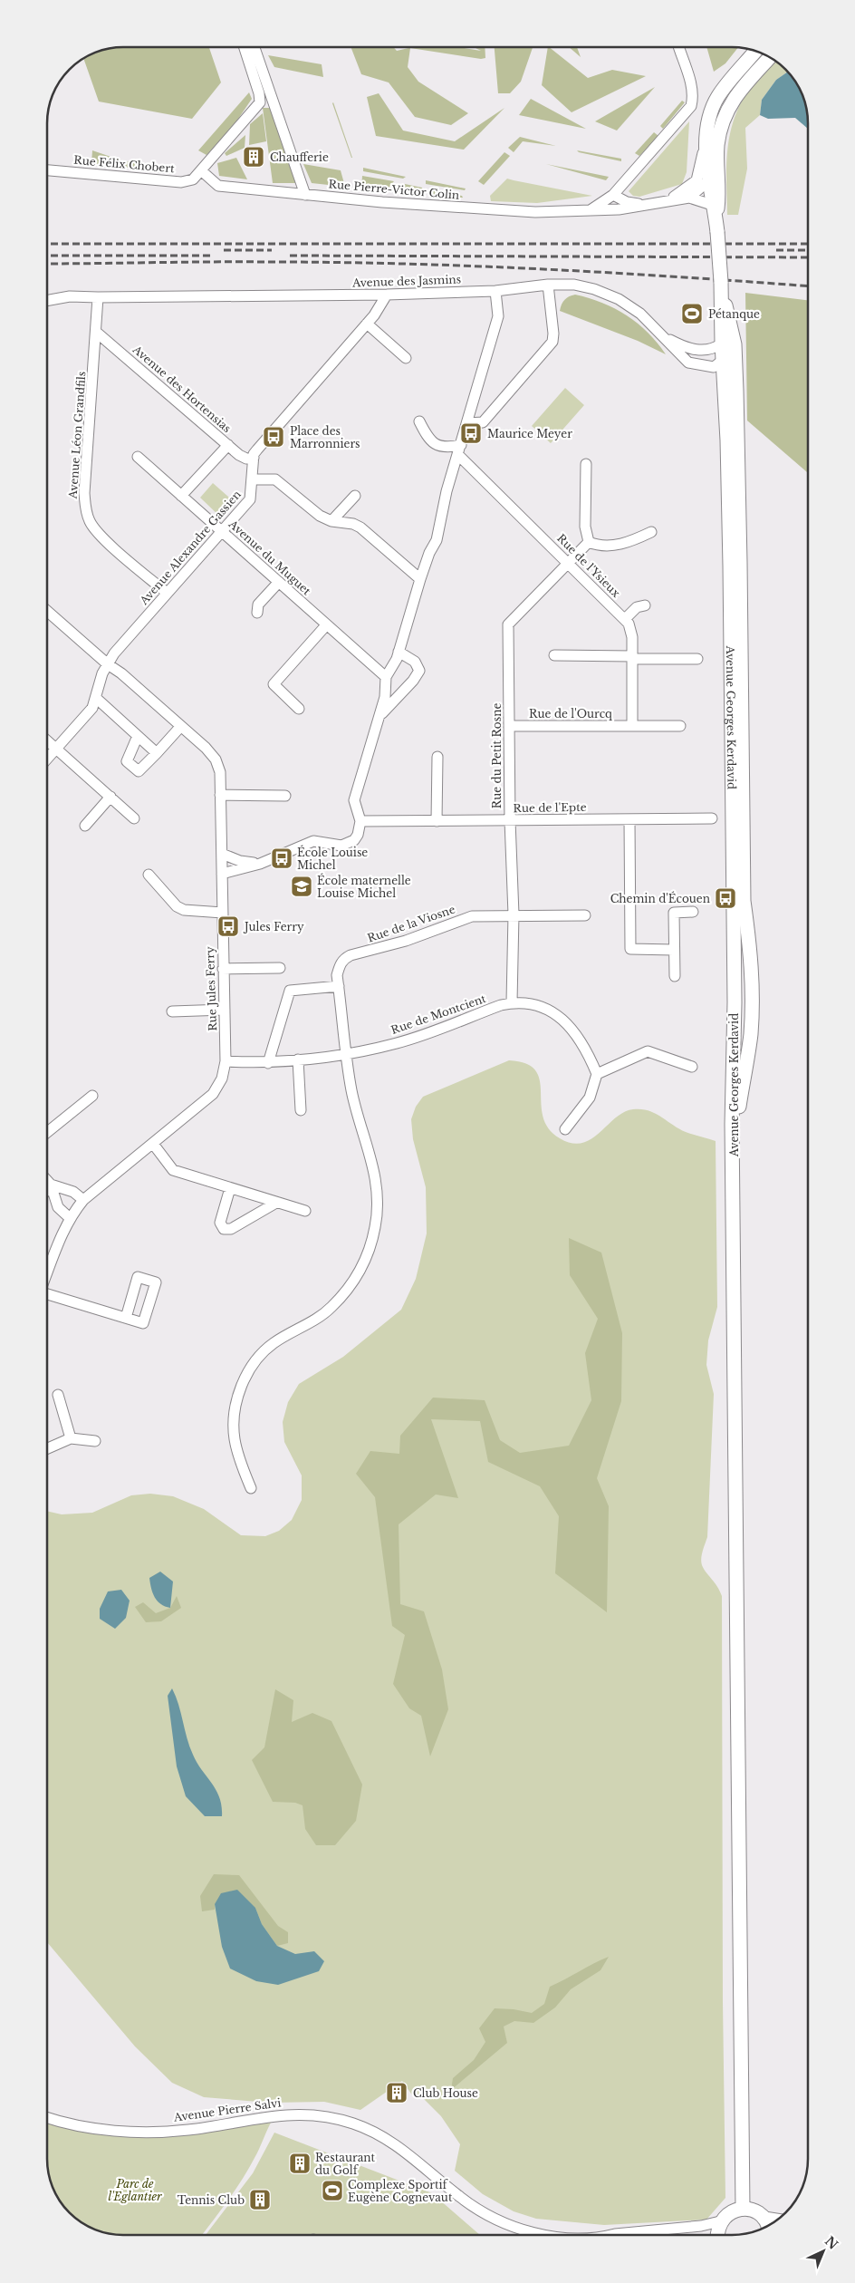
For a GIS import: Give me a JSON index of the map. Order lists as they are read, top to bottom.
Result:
{
  "streets": {
    "main road": ["Avenue Georges Kerdavid"],
    "street": [
      "Rue Félix Chobert",
      "Rue Pierre-Victor Colin",
      "Avenue des Jasmins",
      "Avenue des Hortensias",
      "Avenue Léon Grandfils",
      "Avenue Alexandre Gassien",
      "Avenue du Muguet",
      "Rue de l'Ysieux",
      "Rue de l'Ourcq",
      "Rue du Petit Rosne",
      "Rue de l'Epte",
      "Rue de la Viosne",
      "Rue Jules Ferry",
      "Rue de Montcient",
      "Avenue Pierre Salvi"
    ]
  },
  "crossings": [
    ["Rue Félix Chobert", "Rue Pierre-Victor Colin"],
    ["Avenue des Jasmins", "Avenue Léon Grandfils"],
    ["Avenue des Jasmins", "Avenue Alexandre Gassien"],
    ["Avenue des Jasmins", "Avenue Georges Kerdavid"],
    ["Avenue des Hortensias", "Avenue Léon Grandfils"],
    ["Avenue des Hortensias", "Avenue Alexandre Gassien"],
    ["Avenue Léon Grandfils", "Avenue Alexandre Gassien"],
    ["Avenue Alexandre Gassien", "Avenue du Muguet"],
    ["Avenue Alexandre Gassien", "Rue Jules Ferry"],
    ["Rue de l'Ysieux", "Rue de l'Ourcq"],
    ["Rue de l'Ysieux", "Rue du Petit Rosne"],
    ["Rue de l'Ourcq", "Rue du Petit Rosne"],
    ["Rue du Petit Rosne", "Rue de l'Epte"],
    ["Rue du Petit Rosne", "Rue de la Viosne"],
    ["Rue du Petit Rosne", "Rue de Montcient"],
    ["Rue de la Viosne", "Rue de Montcient"],
    ["Rue Jules Ferry", "Rue de Montcient"]
  ],
  "parks": ["Parc de l'Eglantier"],
  "places": {
    "building": [
      "Chaufferie",
      "Club House",
      "Restaurant du Golf",
      "Tennis Club"
    ],
    "sports": ["Pétanque", "Complexe Sportif Eugène Cognevaut"],
    "bus stop": [
      "Maurice Meyer",
      "Place des Marronniers",
      "École Louise Michel",
      "Chemin d'Écouen",
      "Jules Ferry"
    ],
    "school or university": ["École maternelle Louise Michel"]
  },
  "north": "top right"
}
